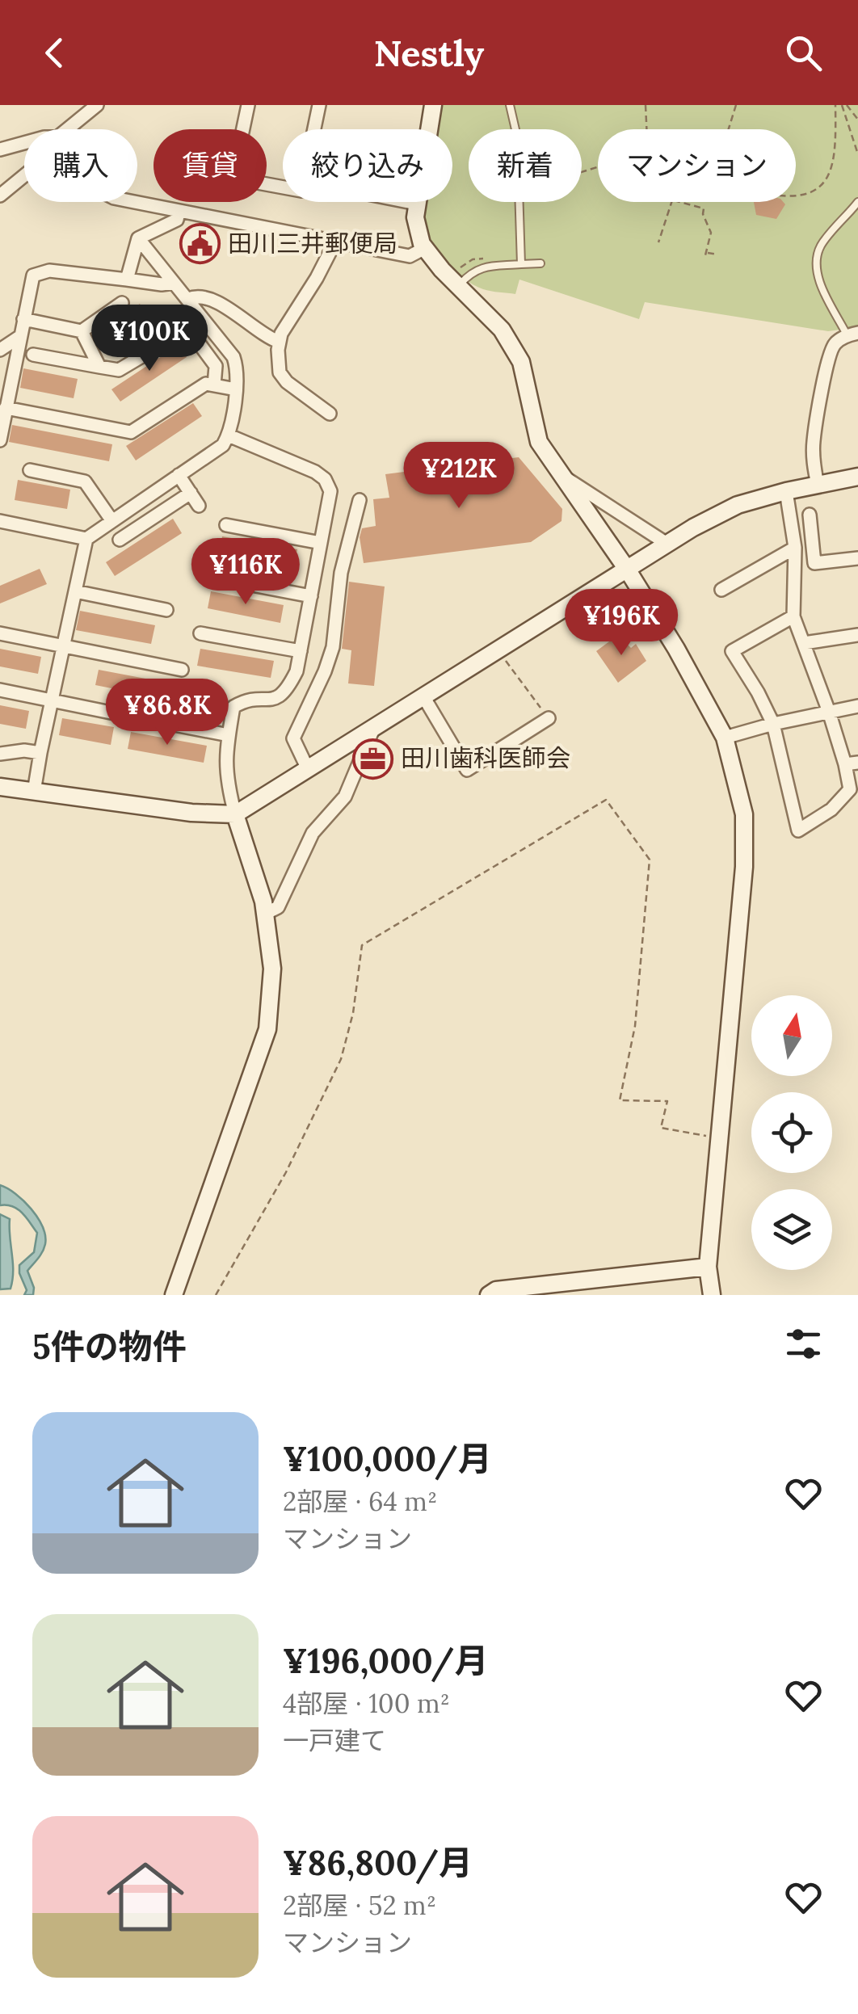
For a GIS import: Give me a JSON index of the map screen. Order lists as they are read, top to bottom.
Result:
{
  "places": {
    "public building": ["田川三井郵便局"],
    "office": ["田川歯科医師会"]
  },
  "north": "top",
  "page": {
    "header": "Nestly",
    "chip": [
      "購入",
      "賃貸",
      "絞り込み",
      "新着",
      "マンション"
    ],
    "price": [
      "¥100K",
      "¥212K",
      "¥116K",
      "¥196K",
      "¥86.8K"
    ],
    "heading": "5件の物件",
    "list": [
      {
        "name": "¥100,000/月",
        "note": "2部屋 · 64 m² · マンション"
      },
      {
        "name": "¥196,000/月",
        "note": "4部屋 · 100 m² · 一戸建て"
      },
      {
        "name": "¥86,800/月",
        "note": "2部屋 · 52 m² · マンション"
      }
    ]
  }
}
